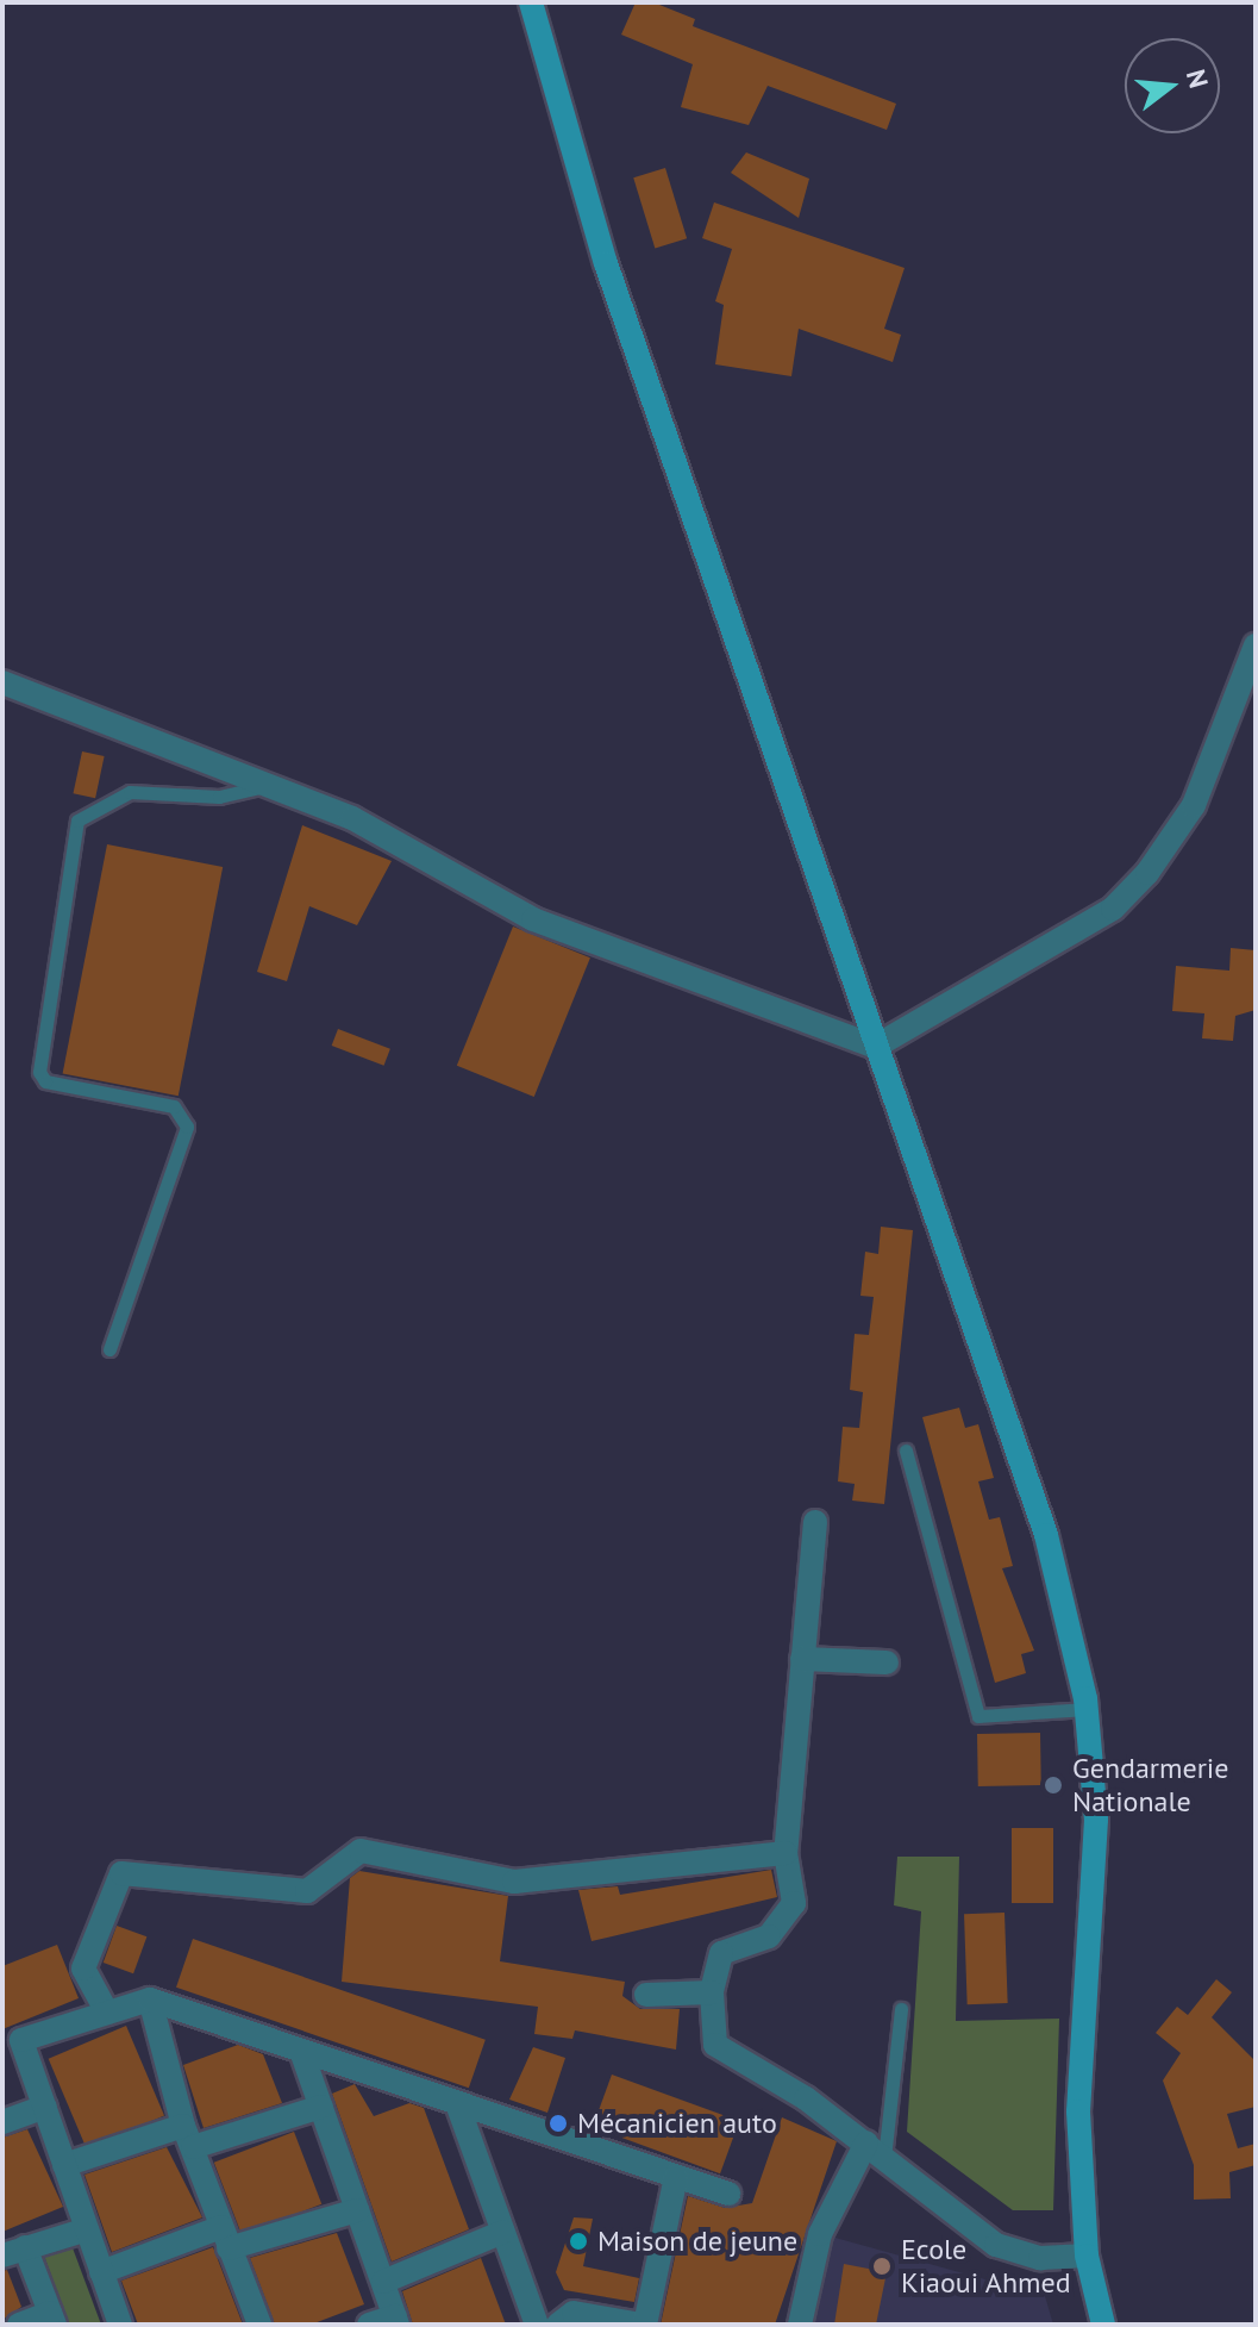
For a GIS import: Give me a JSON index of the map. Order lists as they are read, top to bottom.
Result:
{
  "places": [
    "Gendarmerie Nationale",
    "Mécanicien auto",
    "Maison de jeune",
    "Ecole Kiaoui Ahmed"
  ],
  "north": "right"
}
